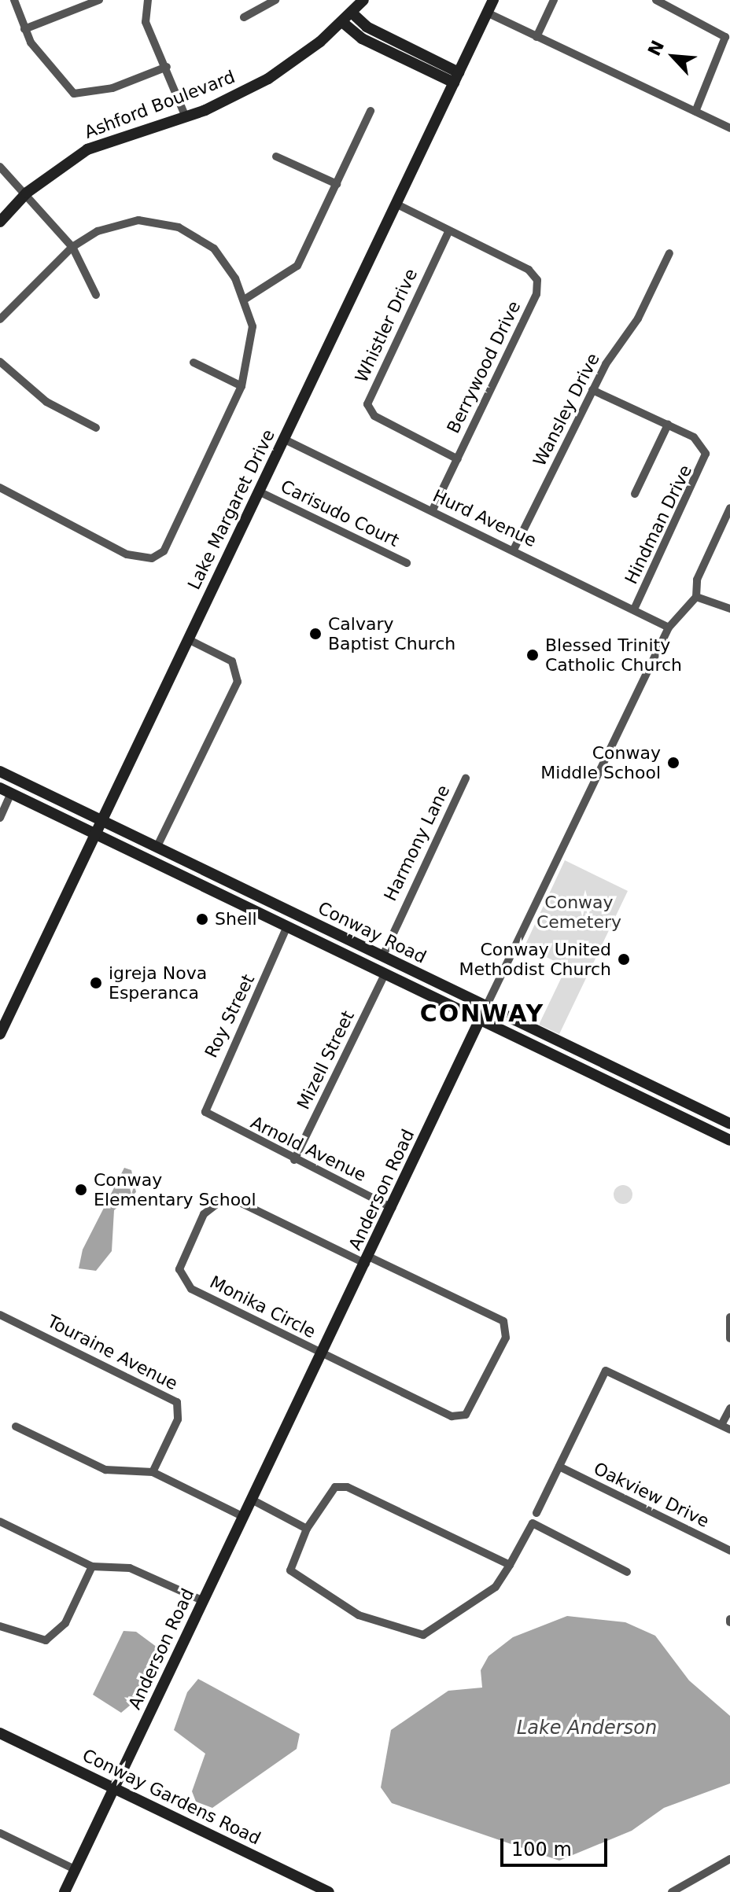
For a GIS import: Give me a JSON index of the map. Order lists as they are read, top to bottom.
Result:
{
  "streets": {
    "street": [
      "Ashford Boulevard",
      "Whistler Drive",
      "Berrywood Drive",
      "Wansley Drive",
      "Lake Margaret Drive",
      "Carisudo Court",
      "Hurd Avenue",
      "Hindman Drive",
      "Harmony Lane",
      "Conway Road",
      "Roy Street",
      "Mizell Street",
      "Arnold Avenue",
      "Anderson Road",
      "Monika Circle",
      "Touraine Avenue",
      "Oakview Drive",
      "Conway Gardens Road"
    ]
  },
  "crossings": [
    ["Whistler Drive", "Berrywood Drive"],
    ["Berrywood Drive", "Lake Margaret Drive"],
    ["Berrywood Drive", "Hurd Avenue"],
    ["Wansley Drive", "Hurd Avenue"],
    ["Lake Margaret Drive", "Carisudo Court"],
    ["Lake Margaret Drive", "Hurd Avenue"],
    ["Lake Margaret Drive", "Conway Road"],
    ["Hurd Avenue", "Hindman Drive"],
    ["Hurd Avenue", "Anderson Road"],
    ["Harmony Lane", "Conway Road"],
    ["Conway Road", "Roy Street"],
    ["Conway Road", "Mizell Street"],
    ["Conway Road", "Anderson Road"],
    ["Roy Street", "Arnold Avenue"],
    ["Mizell Street", "Arnold Avenue"],
    ["Arnold Avenue", "Anderson Road"],
    ["Anderson Road", "Monika Circle"],
    ["Anderson Road", "Conway Gardens Road"]
  ],
  "districts": ["CONWAY"],
  "water": ["Lake Anderson"],
  "parks": ["Conway Cemetery"],
  "places": [
    "Calvary Baptist Church",
    "Blessed Trinity Catholic Church",
    "Conway Middle School",
    "Shell",
    "Conway United Methodist Church",
    "igreja Nova Esperanca",
    "Conway Elementary School"
  ],
  "scale_bar": "100 m",
  "north": "top left"
}
